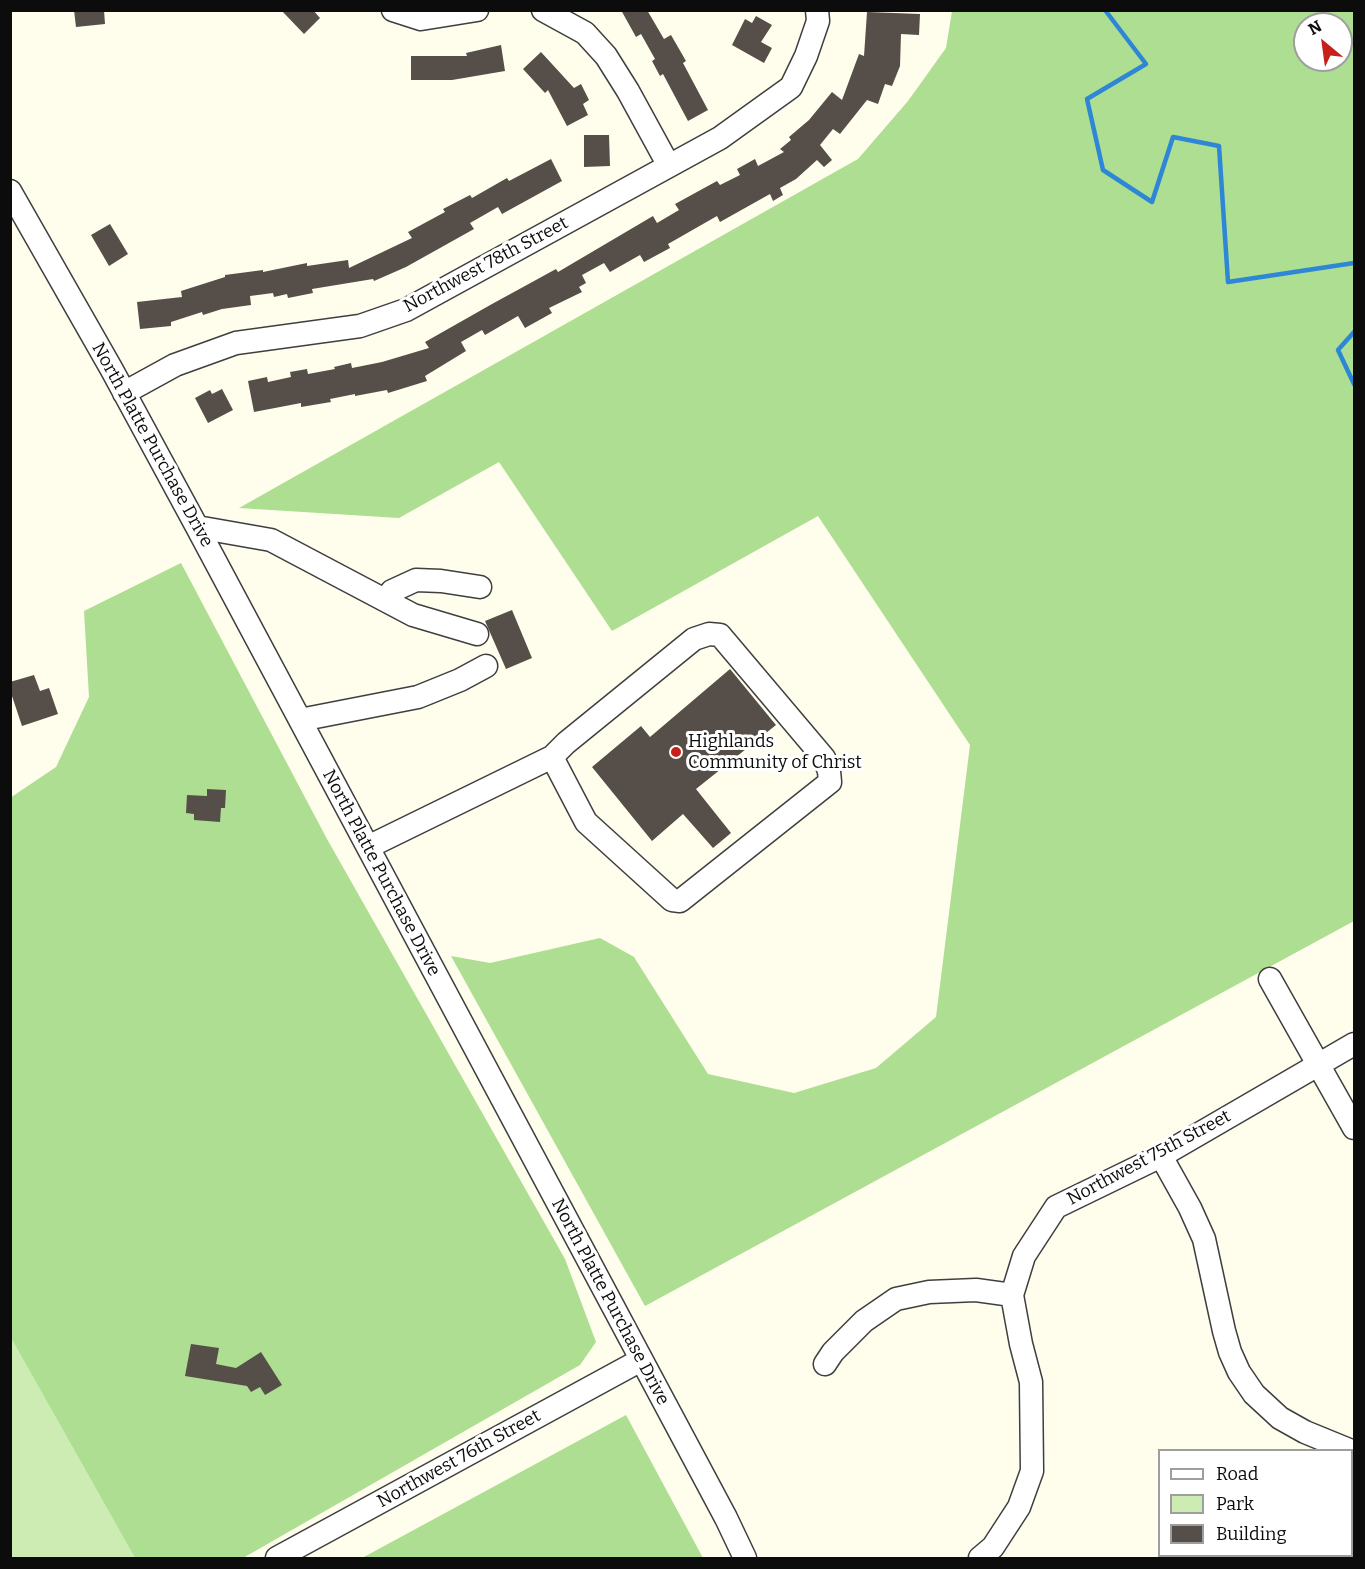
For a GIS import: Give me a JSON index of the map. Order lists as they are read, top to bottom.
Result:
{
  "streets": {
    "street": [
      "Northwest 78th Street",
      "North Platte Purchase Drive",
      "Northwest 75th Street",
      "Northwest 76th Street"
    ]
  },
  "crossings": [
    ["Northwest 78th Street", "North Platte Purchase Drive"],
    ["North Platte Purchase Drive", "Northwest 76th Street"]
  ],
  "places": ["Highlands Community of Christ"],
  "legend": ["Road", "Park", "Building"],
  "north": "top left"
}
